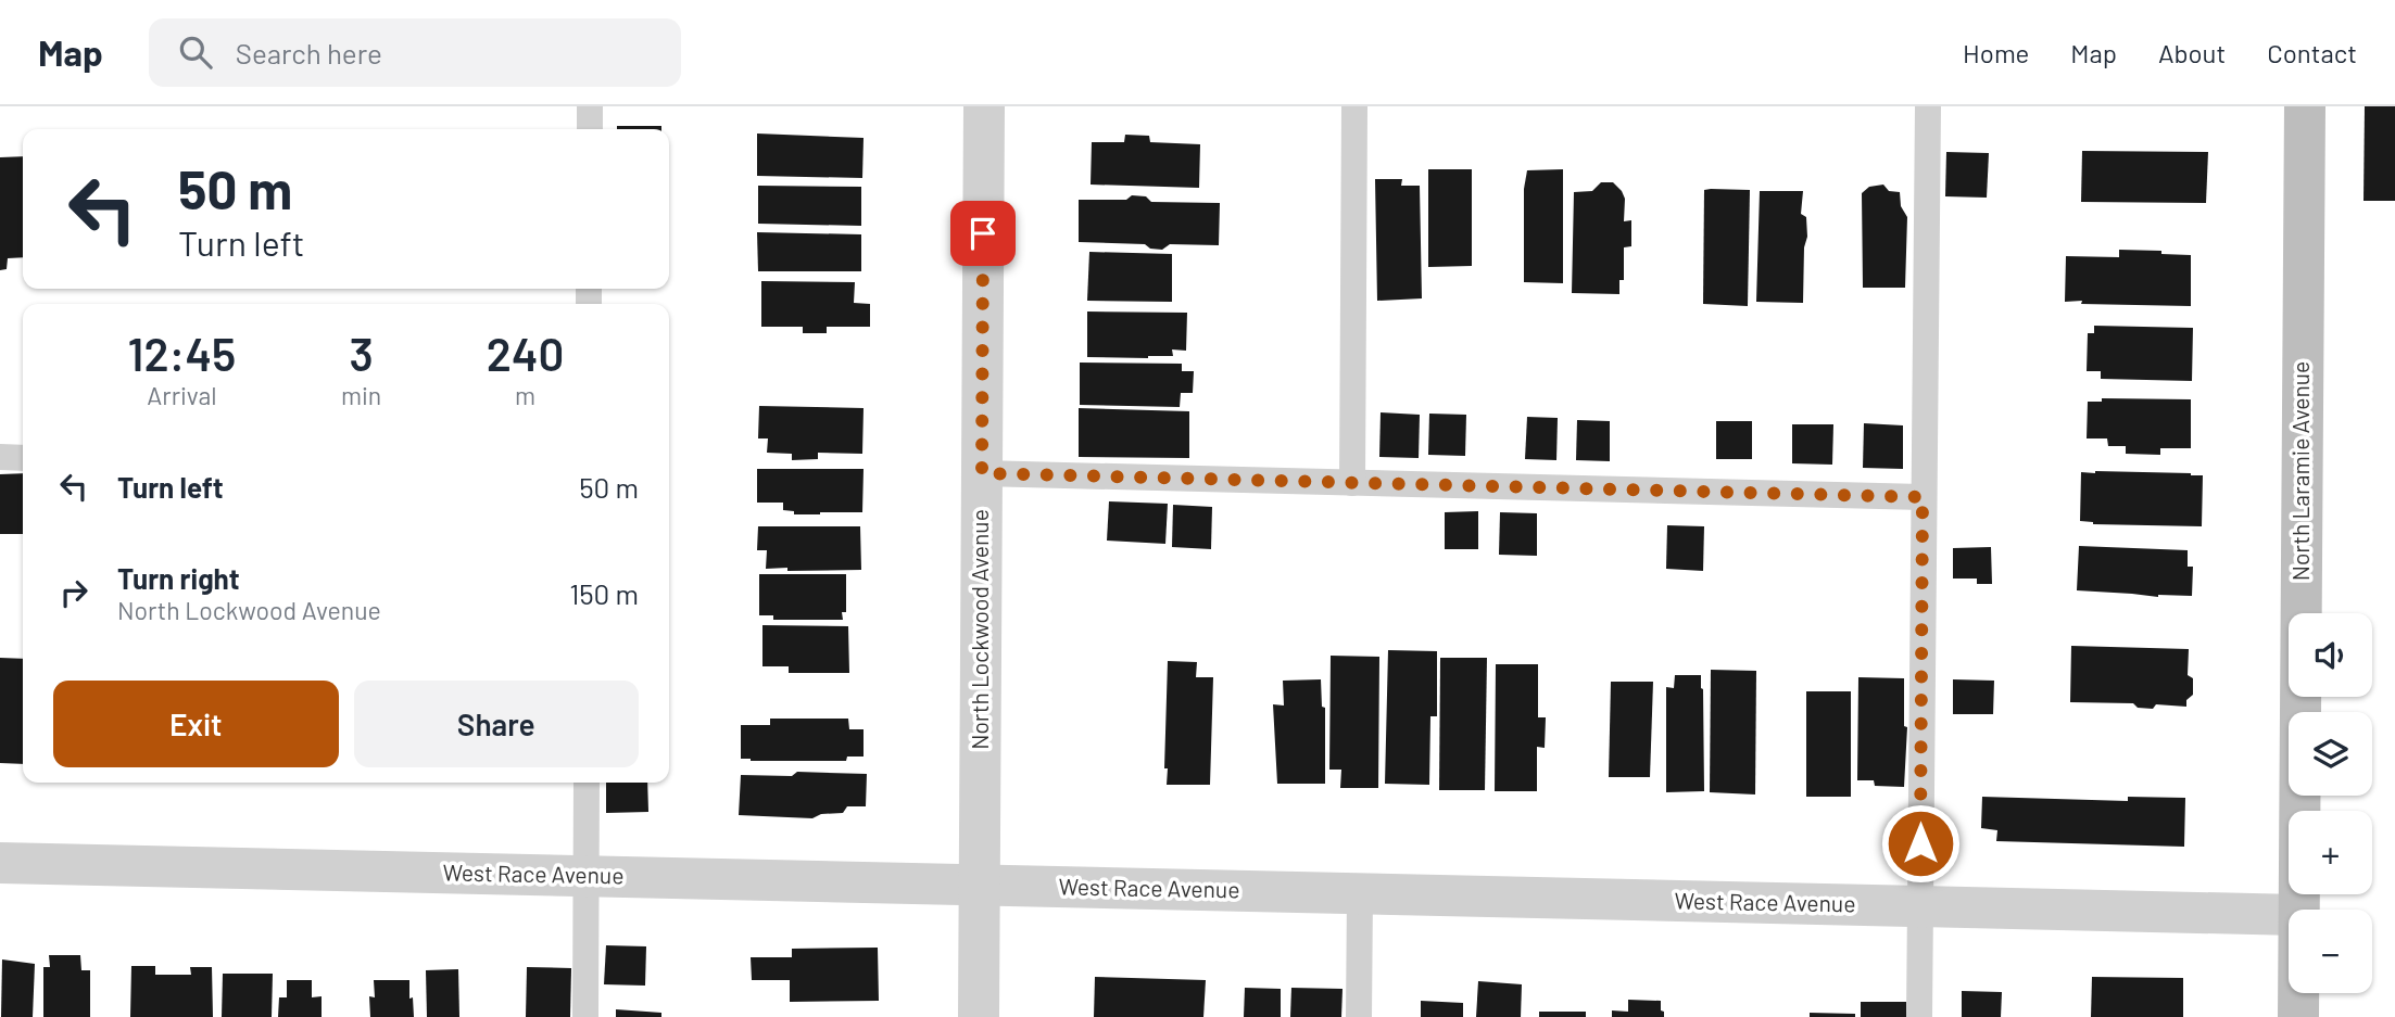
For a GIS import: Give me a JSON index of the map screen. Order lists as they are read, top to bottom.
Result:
{
  "streets": {
    "street": ["North Laramie Avenue", "North Lockwood Avenue", "West Race Avenue"]
  },
  "crossings": [
    ["North Lockwood Avenue", "West Race Avenue"]
  ],
  "page": {
    "header": "Map",
    "search": "Search here",
    "nav": [
      "Home",
      "Map",
      "About",
      "Contact"
    ],
    "turn": ["50 m", "Turn left"],
    "eta": [
      "12:45",
      "Arrival",
      "3",
      "min",
      "240",
      "m"
    ],
    "list": [
      {
        "name": "Turn left",
        "value": "50 m"
      },
      {
        "name": "Turn right",
        "note": "North Lockwood Avenue",
        "value": "150 m"
      }
    ],
    "map_buttons": ["+", "−"],
    "buttons": ["Exit", "Share"]
  }
}
